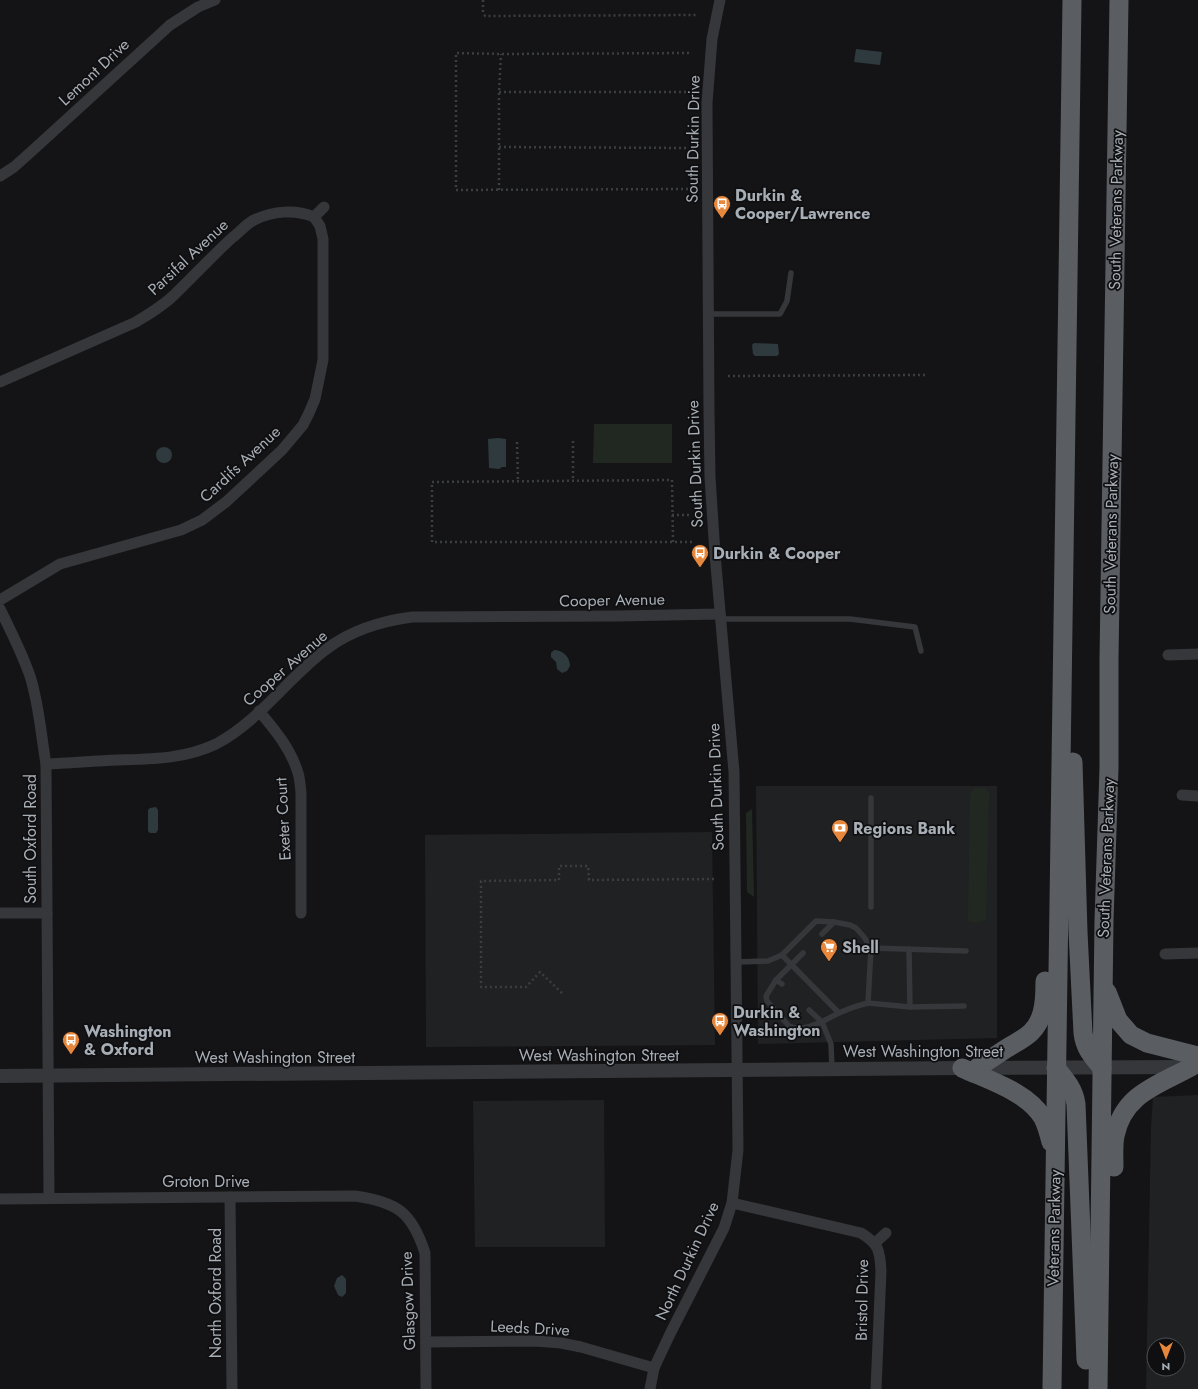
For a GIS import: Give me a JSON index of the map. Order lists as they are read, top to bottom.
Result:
{
  "streets": {
    "highway": ["South Veterans Parkway", "Veterans Parkway"],
    "street": [
      "Lemont Drive",
      "South Durkin Drive",
      "Parsifal Avenue",
      "Cardifs Avenue",
      "Cooper Avenue",
      "Exeter Court",
      "South Oxford Road",
      "West Washington Street",
      "Groton Drive",
      "North Durkin Drive",
      "North Oxford Road",
      "Bristol Drive",
      "Glasgow Drive",
      "Leeds Drive"
    ]
  },
  "crossings": [
    ["South Durkin Drive", "Cooper Avenue"],
    ["South Durkin Drive", "West Washington Street"],
    ["South Durkin Drive", "North Durkin Drive"],
    ["South Veterans Parkway", "West Washington Street"],
    ["Parsifal Avenue", "Cardifs Avenue"],
    ["Cooper Avenue", "Exeter Court"],
    ["Cooper Avenue", "South Oxford Road"],
    ["South Oxford Road", "West Washington Street"],
    ["West Washington Street", "Veterans Parkway"],
    ["West Washington Street", "North Durkin Drive"],
    ["Groton Drive", "North Oxford Road"],
    ["Groton Drive", "Glasgow Drive"],
    ["North Durkin Drive", "Bristol Drive"],
    ["North Durkin Drive", "Leeds Drive"],
    ["Glasgow Drive", "Leeds Drive"]
  ],
  "places": {
    "bus stop": [
      "Durkin & Cooper/Lawrence",
      "Durkin & Cooper",
      "Durkin & Washington",
      "Washington & Oxford"
    ],
    "bank": ["Regions Bank"],
    "supermarket": ["Shell"]
  },
  "north": "bottom"
}
